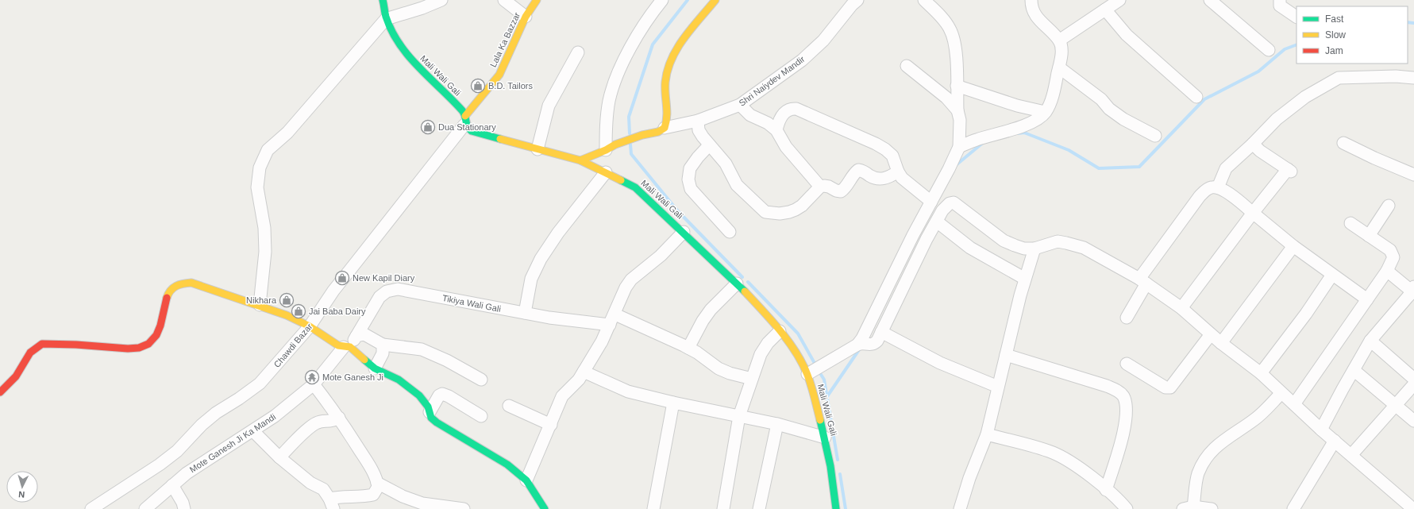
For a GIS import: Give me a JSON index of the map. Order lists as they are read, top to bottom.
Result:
{
  "streets": {
    "street": [
      "Lala Ka Bazzar",
      "Mali Wali Gali",
      "Shri Naiydev Mandir",
      "Tikiya Wali Gali",
      "Chawdi Bazar",
      "Mote Ganesh Ji Ka Mandi"
    ]
  },
  "crossings": [
    ["Lala Ka Bazzar", "Mali Wali Gali"],
    ["Lala Ka Bazzar", "Chawdi Bazar"],
    ["Mali Wali Gali", "Chawdi Bazar"],
    ["Tikiya Wali Gali", "Mote Ganesh Ji Ka Mandi"]
  ],
  "places": {
    "shop": [
      "B.D. Tailors",
      "Dua Stationary",
      "New Kapil Diary",
      "Nikhara",
      "Jai Baba Dairy"
    ],
    "temple": ["Mote Ganesh Ji"]
  },
  "legend": ["Fast", "Slow", "Jam"],
  "north": "bottom"
}
